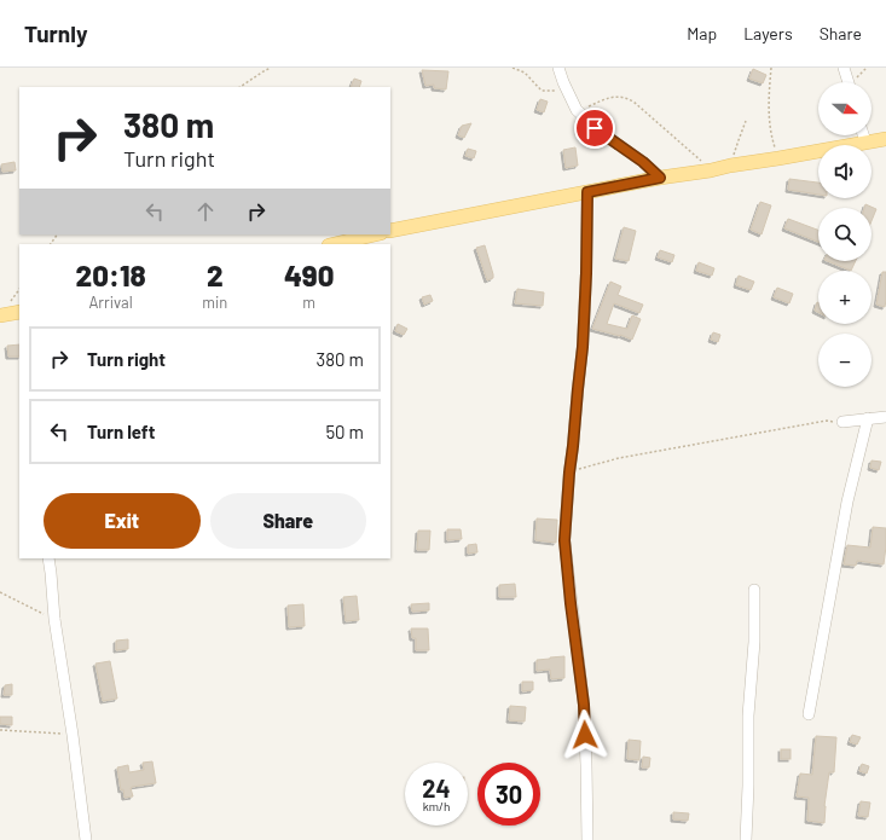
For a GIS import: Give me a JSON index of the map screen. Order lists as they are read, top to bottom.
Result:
{
  "north": "right",
  "page": {
    "header": "Turnly",
    "nav": ["Map", "Layers", "Share"],
    "map_buttons": ["+", "−"],
    "turn": ["380 m", "Turn right"],
    "eta": [
      "20:18",
      "Arrival",
      "2",
      "min",
      "490",
      "m"
    ],
    "list": [
      {
        "name": "Turn right",
        "value": "380 m"
      },
      {
        "name": "Turn left",
        "value": "50 m"
      }
    ],
    "buttons": ["Exit", "Share"],
    "speed": "24 km/h",
    "limit": "30"
  }
}
